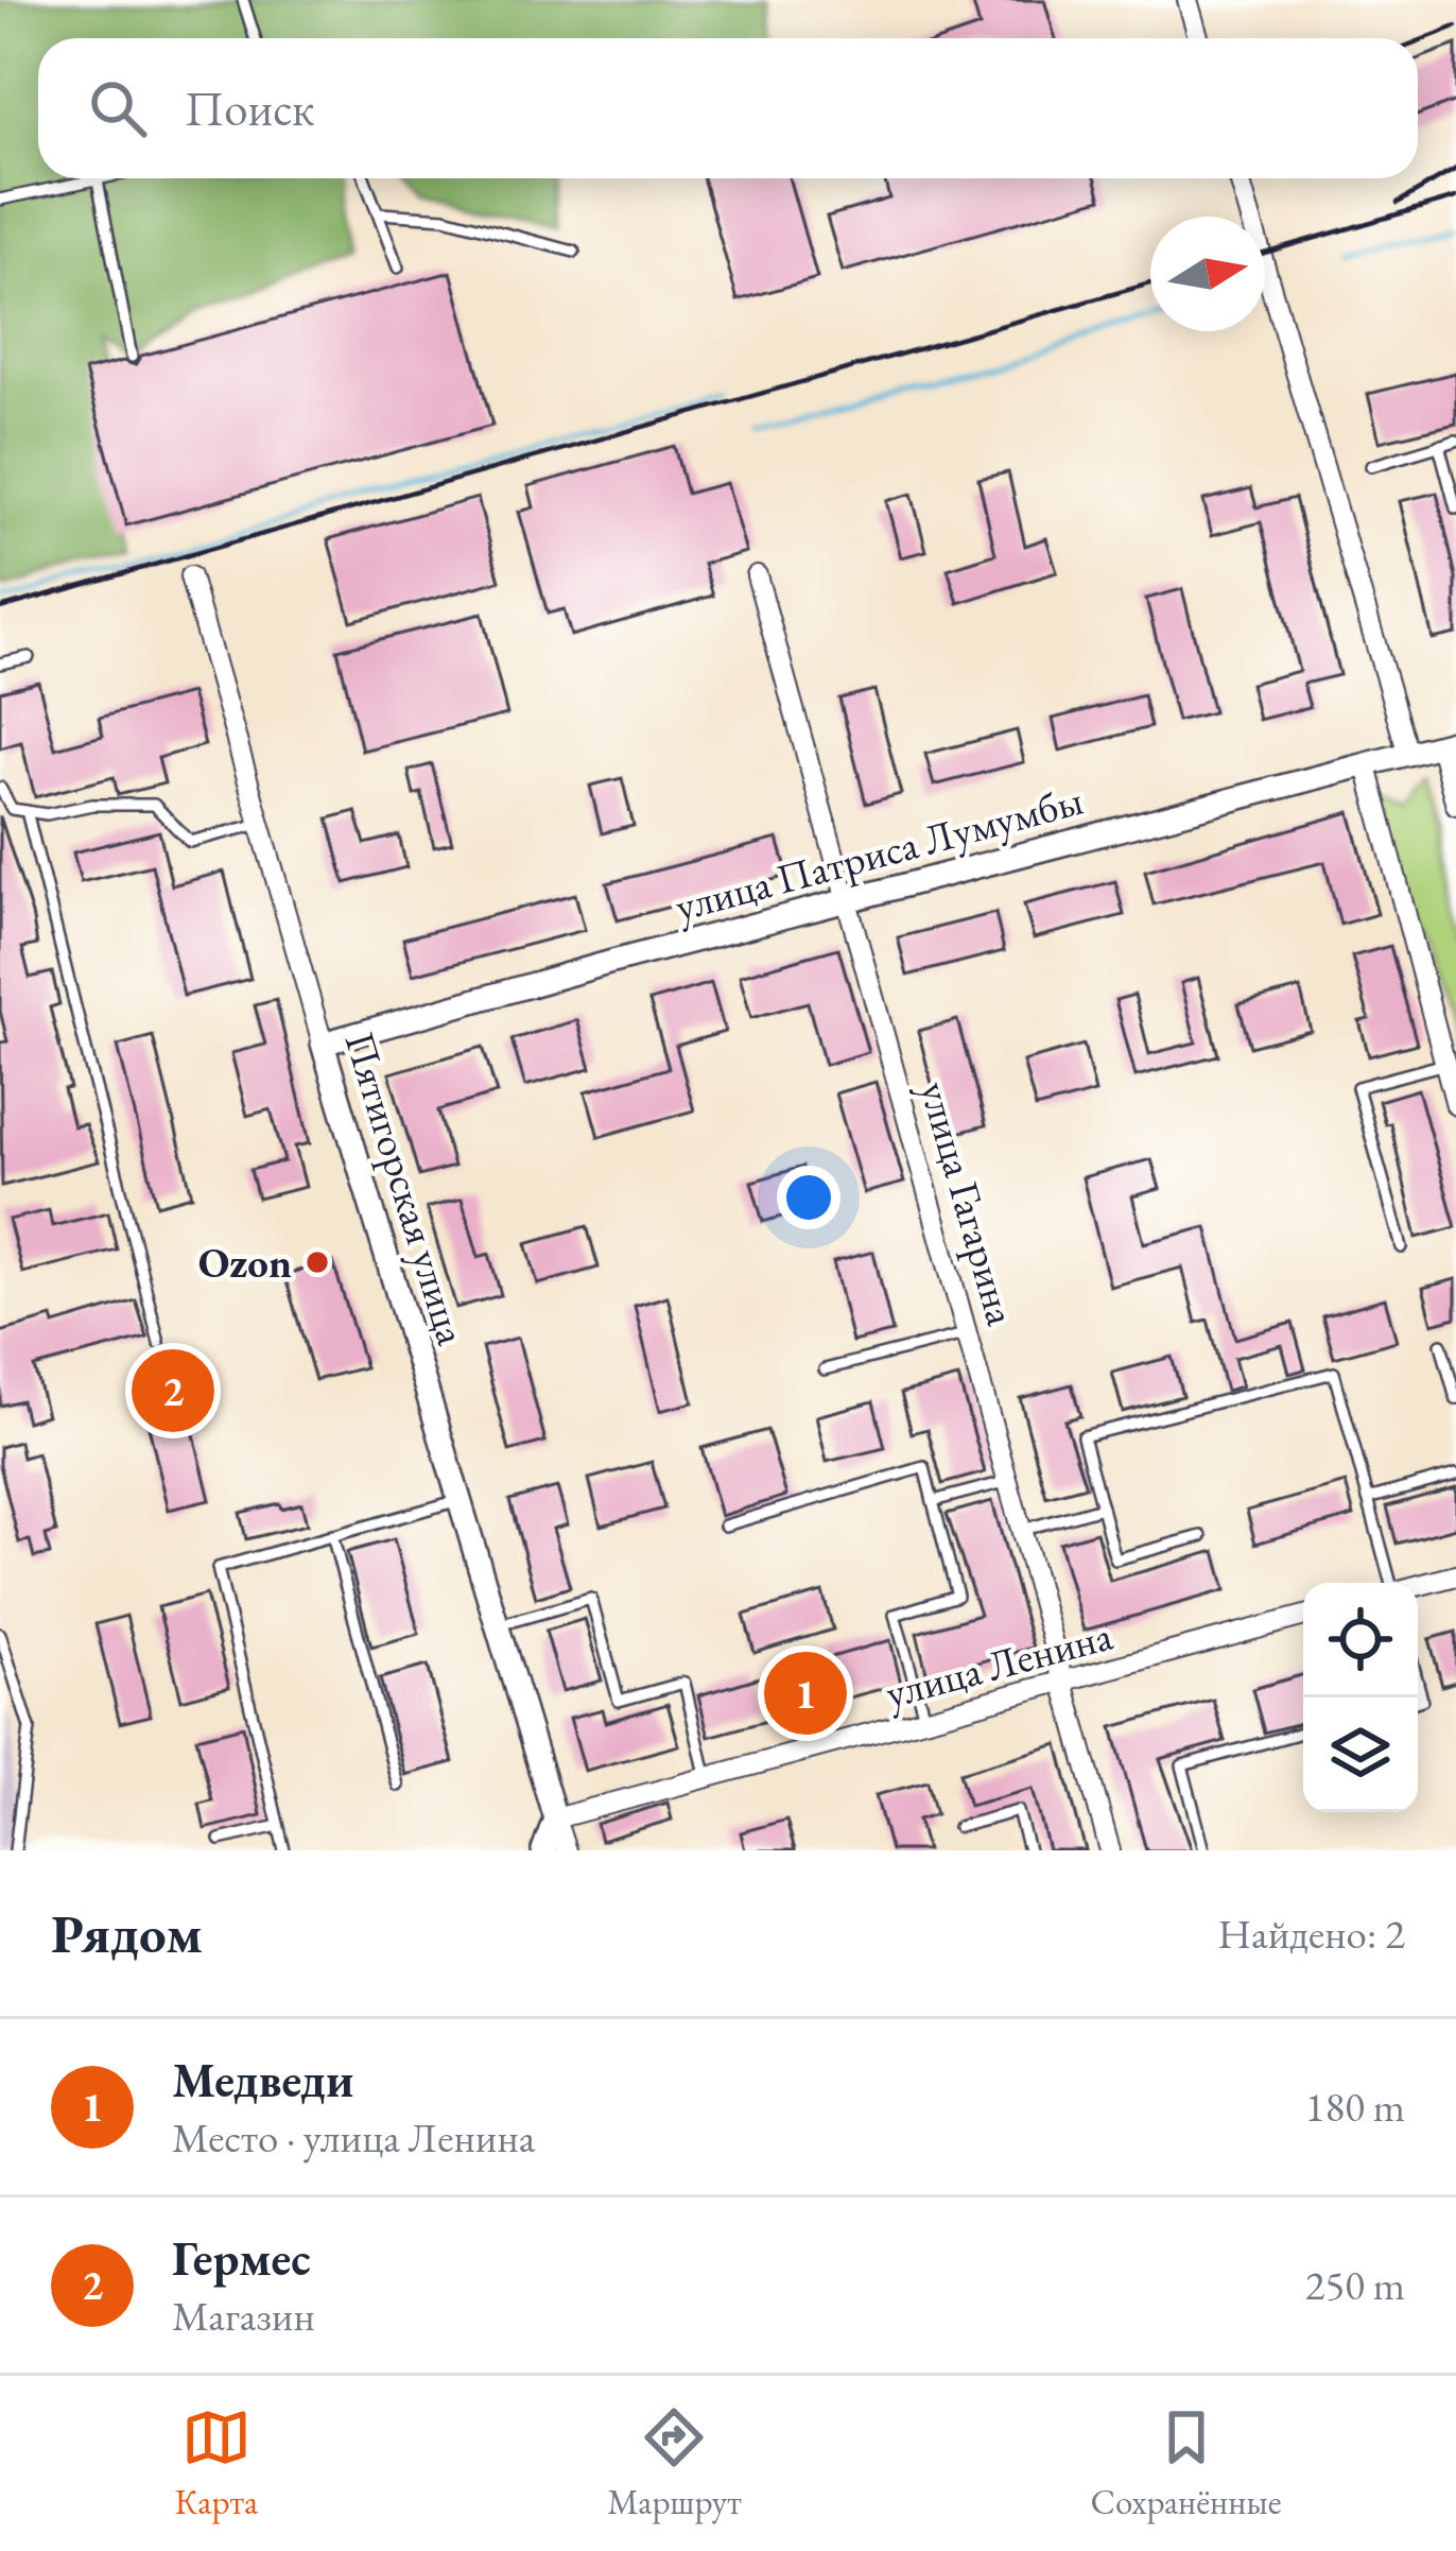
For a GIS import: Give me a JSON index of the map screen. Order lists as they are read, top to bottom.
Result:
{
  "streets": {
    "street": [
      "улица Патриса Лумумбы",
      "Пятигорская улица",
      "улица Гагарина",
      "улица Ленина"
    ]
  },
  "crossings": [
    ["улица Патриса Лумумбы", "Пятигорская улица"],
    ["улица Патриса Лумумбы", "улица Гагарина"],
    ["Пятигорская улица", "улица Ленина"],
    ["улица Гагарина", "улица Ленина"]
  ],
  "places": ["Ozon"],
  "north": "right",
  "page": {
    "search": "Поиск",
    "pins": ["2", "1"],
    "heading": ["Рядом", "Найдено: 2"],
    "list": [
      {
        "mark": "1",
        "name": "Медведи",
        "note": "Место · улица Ленина",
        "value": "180 m"
      },
      {
        "mark": "2",
        "name": "Гермес",
        "note": "Магазин",
        "value": "250 m"
      }
    ],
    "nav": ["Карта", "Маршрут", "Сохранённые"]
  }
}
